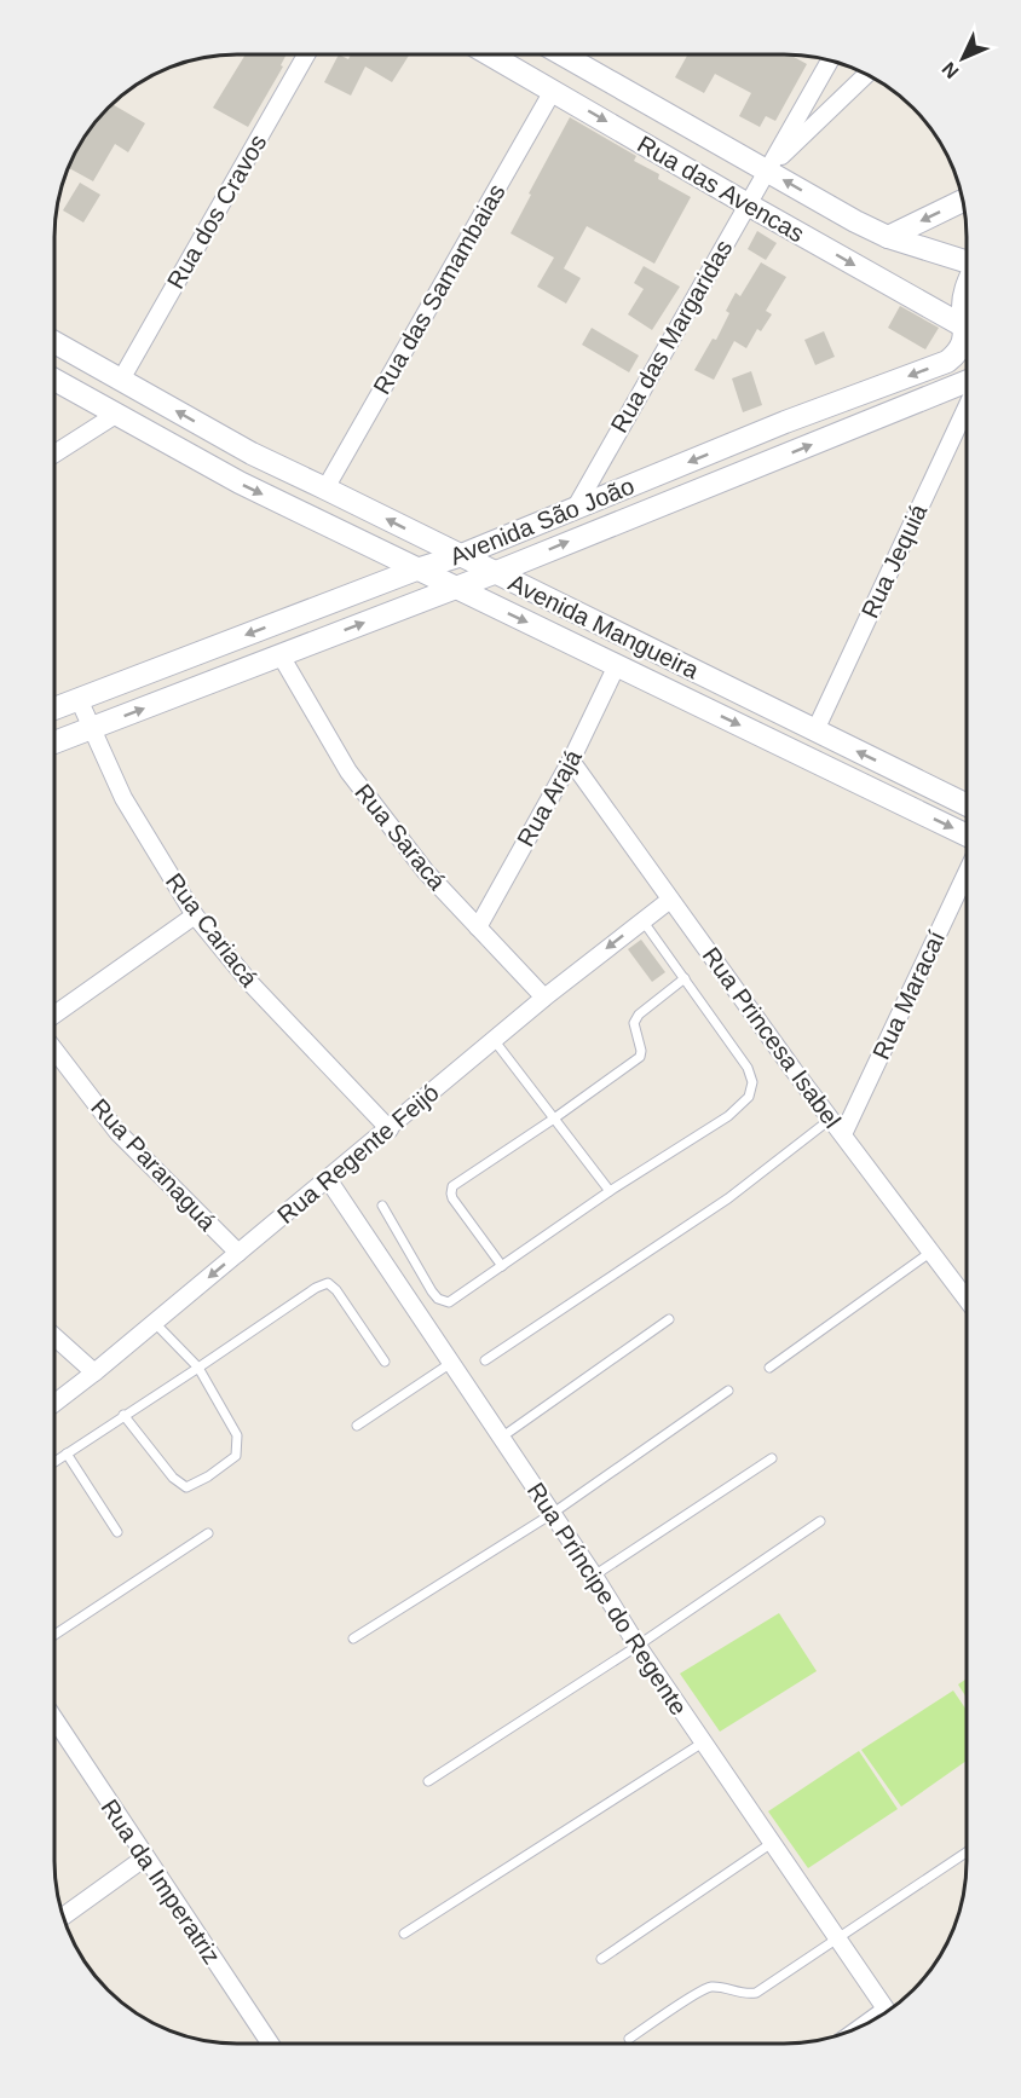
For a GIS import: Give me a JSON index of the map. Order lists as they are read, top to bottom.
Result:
{
  "streets": {
    "street": [
      "Rua das Avencas",
      "Rua dos Cravos",
      "Rua das Samambaias",
      "Rua das Margaridas",
      "Avenida São João",
      "Rua Jequiá",
      "Avenida Mangueira",
      "Rua Arajá",
      "Rua Saracá",
      "Rua Cariacá",
      "Rua Maracaí",
      "Rua Princesa Isabel",
      "Rua Regente Feijó",
      "Rua Paranaguá",
      "Rua Príncipe do Regente",
      "Rua da Imperatriz"
    ]
  },
  "crossings": [
    ["Rua das Avencas", "Rua das Samambaias"],
    ["Rua das Avencas", "Rua das Margaridas"],
    ["Rua dos Cravos", "Avenida Mangueira"],
    ["Rua das Samambaias", "Avenida Mangueira"],
    ["Rua das Margaridas", "Avenida São João"],
    ["Avenida São João", "Avenida Mangueira"],
    ["Avenida São João", "Rua Saracá"],
    ["Avenida São João", "Rua Cariacá"],
    ["Rua Jequiá", "Avenida Mangueira"],
    ["Avenida Mangueira", "Rua Arajá"],
    ["Rua Arajá", "Rua Saracá"],
    ["Rua Arajá", "Rua Princesa Isabel"],
    ["Rua Saracá", "Rua Regente Feijó"],
    ["Rua Cariacá", "Rua Regente Feijó"],
    ["Rua Maracaí", "Rua Princesa Isabel"],
    ["Rua Princesa Isabel", "Rua Regente Feijó"],
    ["Rua Regente Feijó", "Rua Paranaguá"],
    ["Rua Regente Feijó", "Rua Príncipe do Regente"]
  ],
  "north": "bottom left"
}
